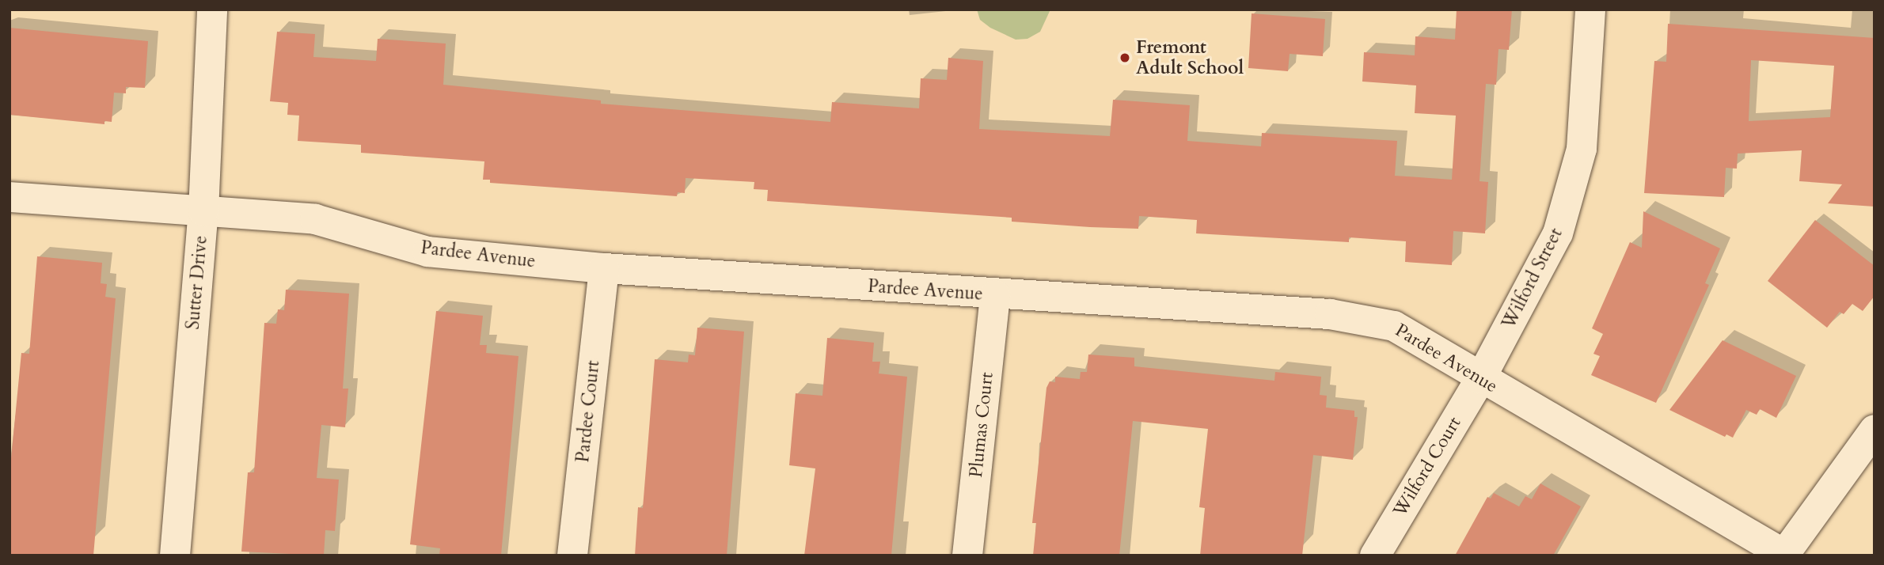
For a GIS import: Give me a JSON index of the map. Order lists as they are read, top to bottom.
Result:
{
  "streets": {
    "street": [
      "Pardee Avenue",
      "Wilford Street",
      "Sutter Drive",
      "Pardee Court",
      "Plumas Court",
      "Wilford Court"
    ]
  },
  "crossings": [
    ["Pardee Avenue", "Wilford Street"],
    ["Pardee Avenue", "Sutter Drive"],
    ["Pardee Avenue", "Pardee Court"],
    ["Pardee Avenue", "Plumas Court"],
    ["Pardee Avenue", "Wilford Court"],
    ["Wilford Street", "Wilford Court"]
  ],
  "places": ["Fremont Adult School"]
}
